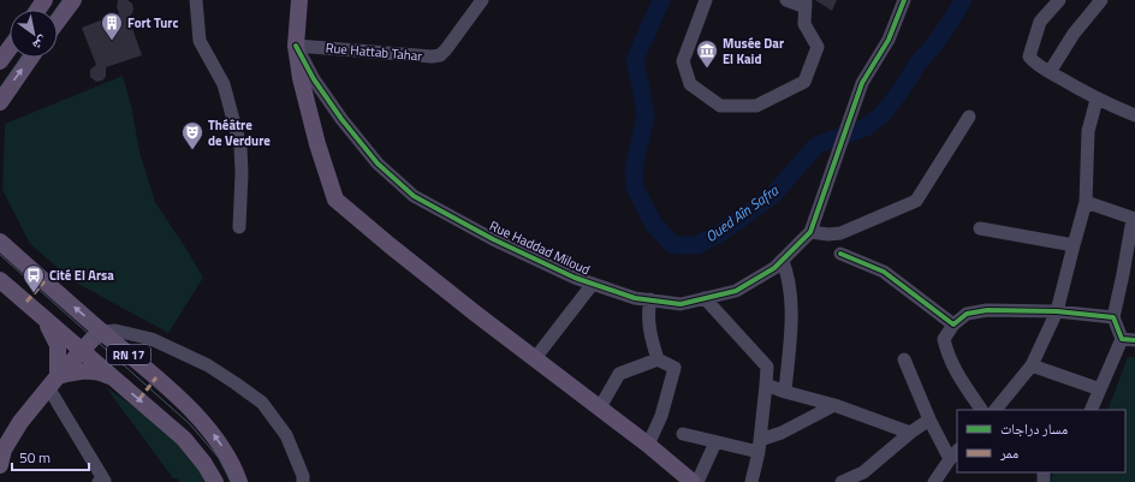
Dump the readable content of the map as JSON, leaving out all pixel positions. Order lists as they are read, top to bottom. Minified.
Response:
{"streets":{"main road":["RN 17"],"street":["Rue Hattab Tahar","Rue Haddad Miloud"]},"crossings":[["Rue Hattab Tahar","Rue Haddad Miloud"]],"water":["Oued Aîn Safra"],"places":{"building":["Fort Turc"],"museum":["Musée Dar El Kaid"],"theatre":["Théâtre de Verdure"],"bus stop":["Cité El Arsa"]},"legend":["مسار دراجات","ممر"],"scale_bar":"50 m","north":"bottom right"}
